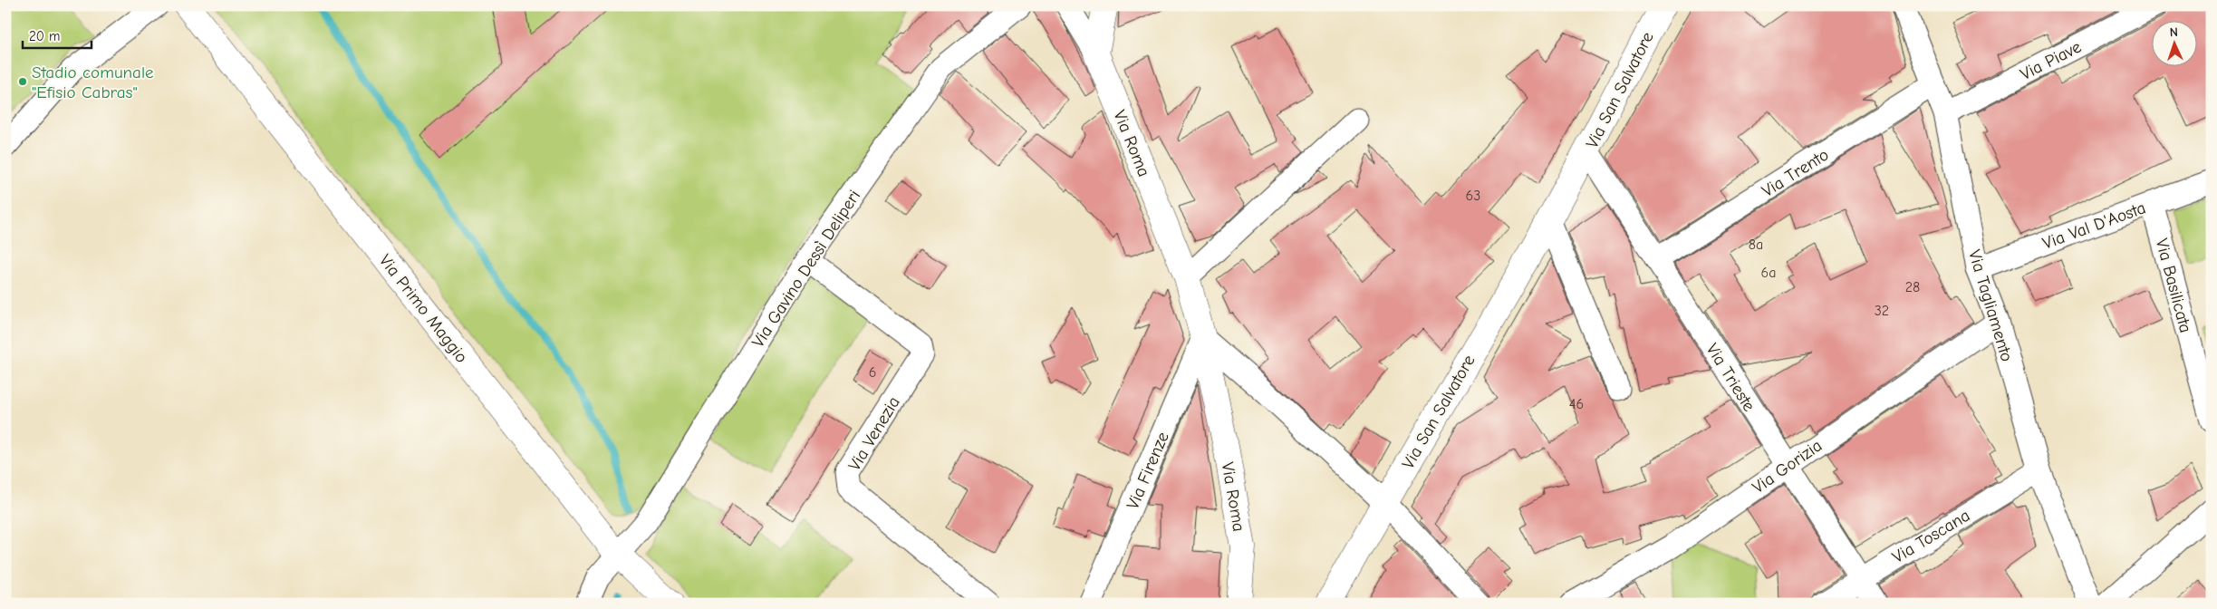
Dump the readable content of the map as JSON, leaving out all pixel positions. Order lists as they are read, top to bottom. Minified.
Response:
{"streets":{"street":["Via Piave","Via San Salvatore","Via Roma","Via Trento","Via Val D'Aosta","Via Gavino Dessì Deliperi","Via Basilicata","Via Tagliamento","Via Primo Maggio","Via Trieste","Via Venezia","Via Gorizia","Via Firenze","Via Toscana"]},"crossings":[["Via Piave","Via Tagliamento"],["Via San Salvatore","Via Trieste"],["Via Roma","Via Firenze"],["Via Trento","Via Tagliamento"],["Via Trento","Via Trieste"],["Via Val D'Aosta","Via Basilicata"],["Via Val D'Aosta","Via Tagliamento"],["Via Gavino Dessì Deliperi","Via Primo Maggio"],["Via Gavino Dessì Deliperi","Via Venezia"],["Via Tagliamento","Via Gorizia"],["Via Tagliamento","Via Toscana"],["Via Trieste","Via Gorizia"],["Via Trieste","Via Toscana"]],"places":["Stadio comunale \"Efisio Cabras\""],"house_numbers":["63","8a","6a","28","32","6","46"],"scale_bar":"20 m","north":"top"}
